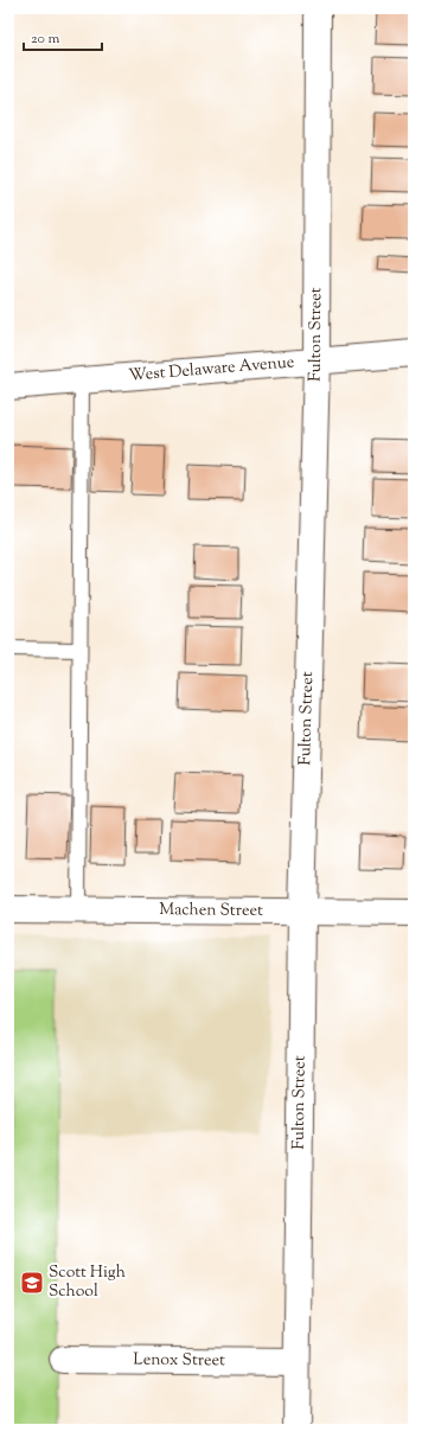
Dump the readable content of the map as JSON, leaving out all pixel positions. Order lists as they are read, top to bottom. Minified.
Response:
{"streets":{"street":["Fulton Street","West Delaware Avenue","Machen Street","Lenox Street"]},"crossings":[["Fulton Street","West Delaware Avenue"],["Fulton Street","Machen Street"],["Fulton Street","Lenox Street"]],"places":{"school or university":["Scott High School"]},"scale_bar":"20 m"}
